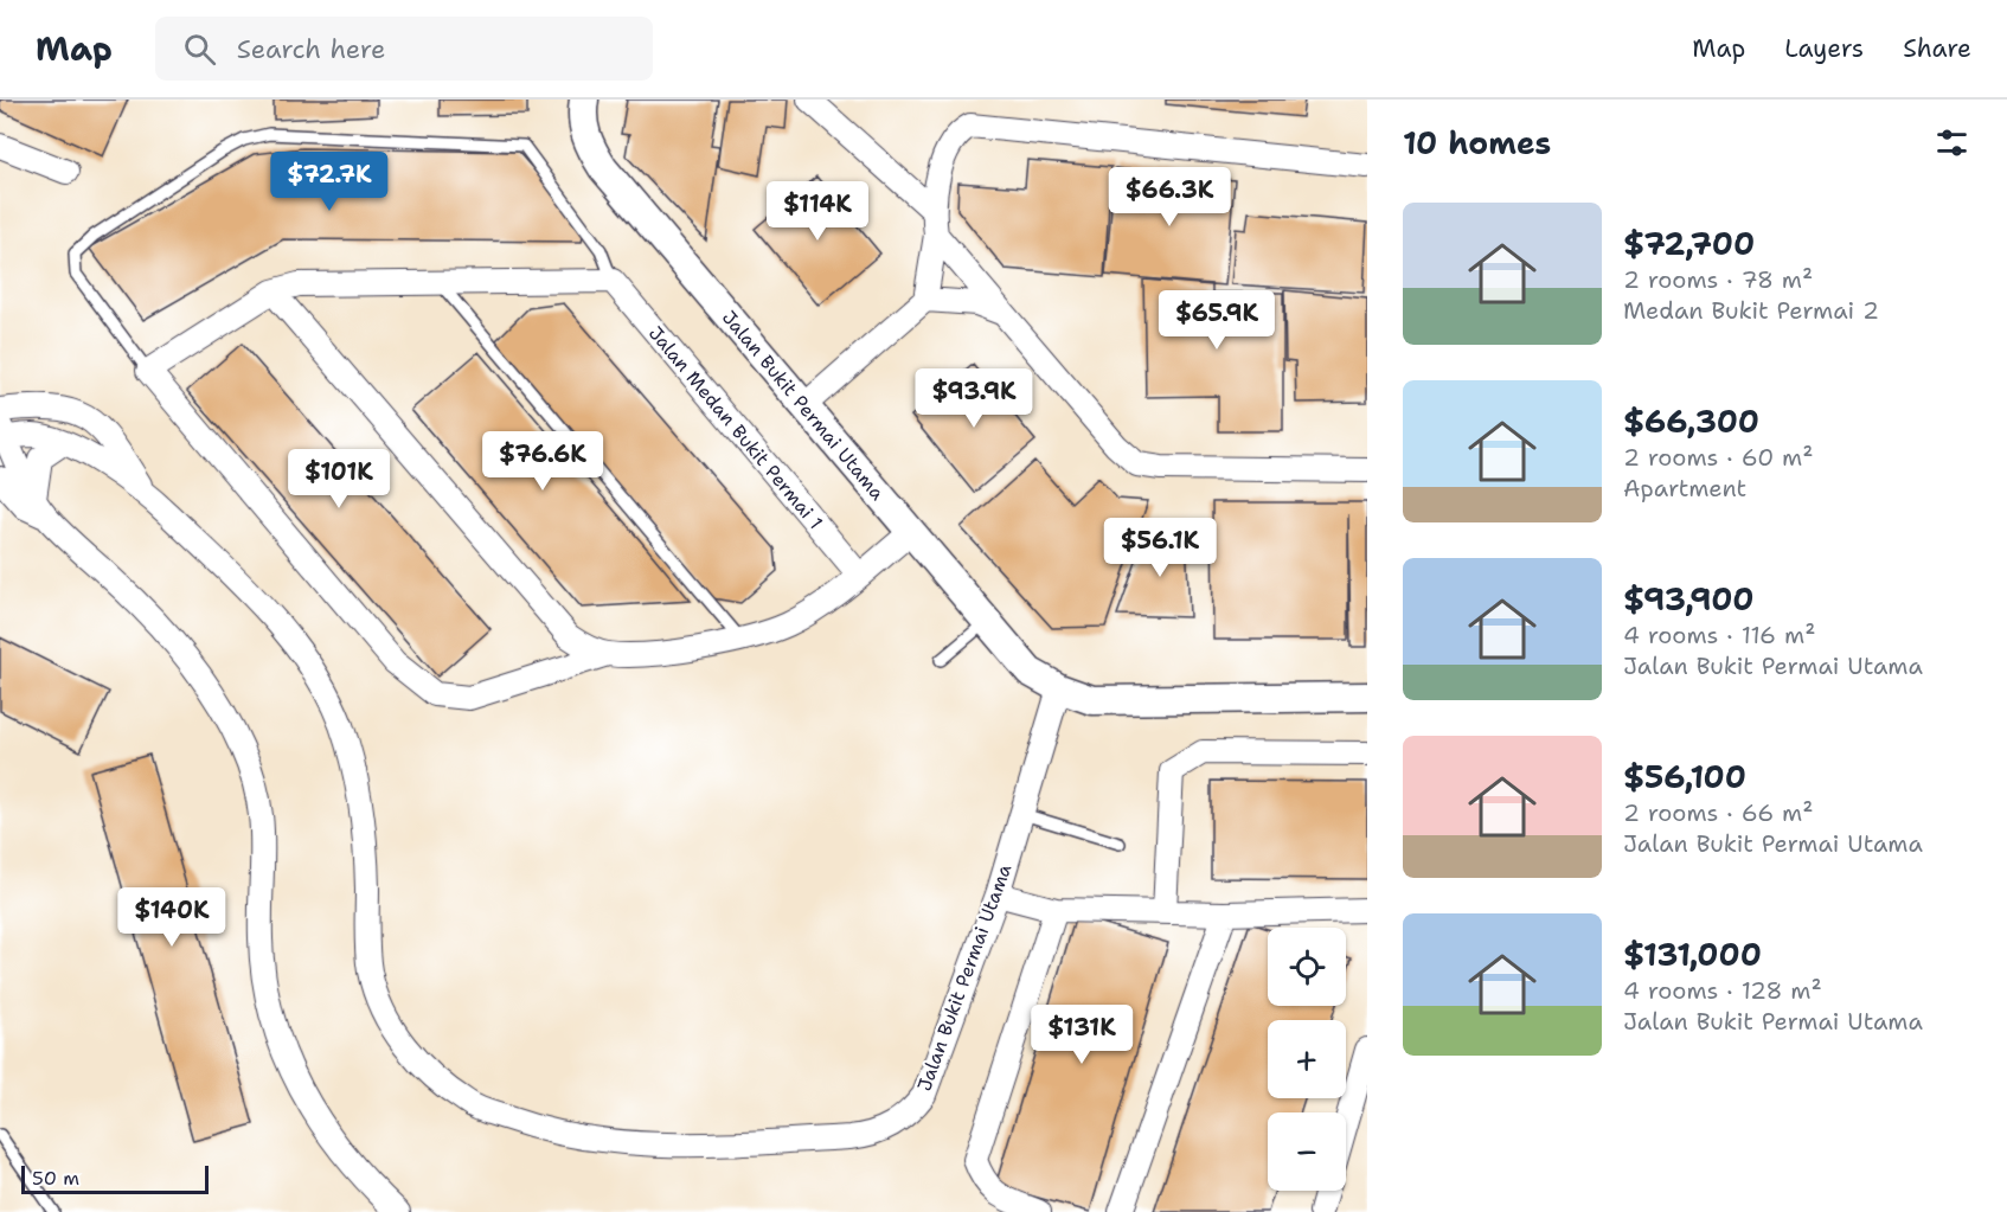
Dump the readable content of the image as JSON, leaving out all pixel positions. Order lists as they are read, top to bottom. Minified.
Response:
{"streets":{"street":["Jalan Bukit Permai Utama","Jalan Medan Bukit Permai 1"]},"scale_bar":"50 m","page":{"header":"Map","search":"Search here","nav":["Map","Layers","Share"],"heading":"10 homes","price":["$72.7K","$66.3K","$114K","$65.9K","$93.9K","$76.6K","$101K","$56.1K","$140K","$131K"],"list":[{"name":"$72,700","note":"2 rooms · 78 m² · Medan Bukit Permai 2"},{"name":"$66,300","note":"2 rooms · 60 m² · Apartment"},{"name":"$93,900","note":"4 rooms · 116 m² · Jalan Bukit Permai Utama"},{"name":"$56,100","note":"2 rooms · 66 m² · Jalan Bukit Permai Utama"},{"name":"$131,000","note":"4 rooms · 128 m² · Jalan Bukit Permai Utama"}],"map_buttons":["+","−"],"scale":"50 m"}}
